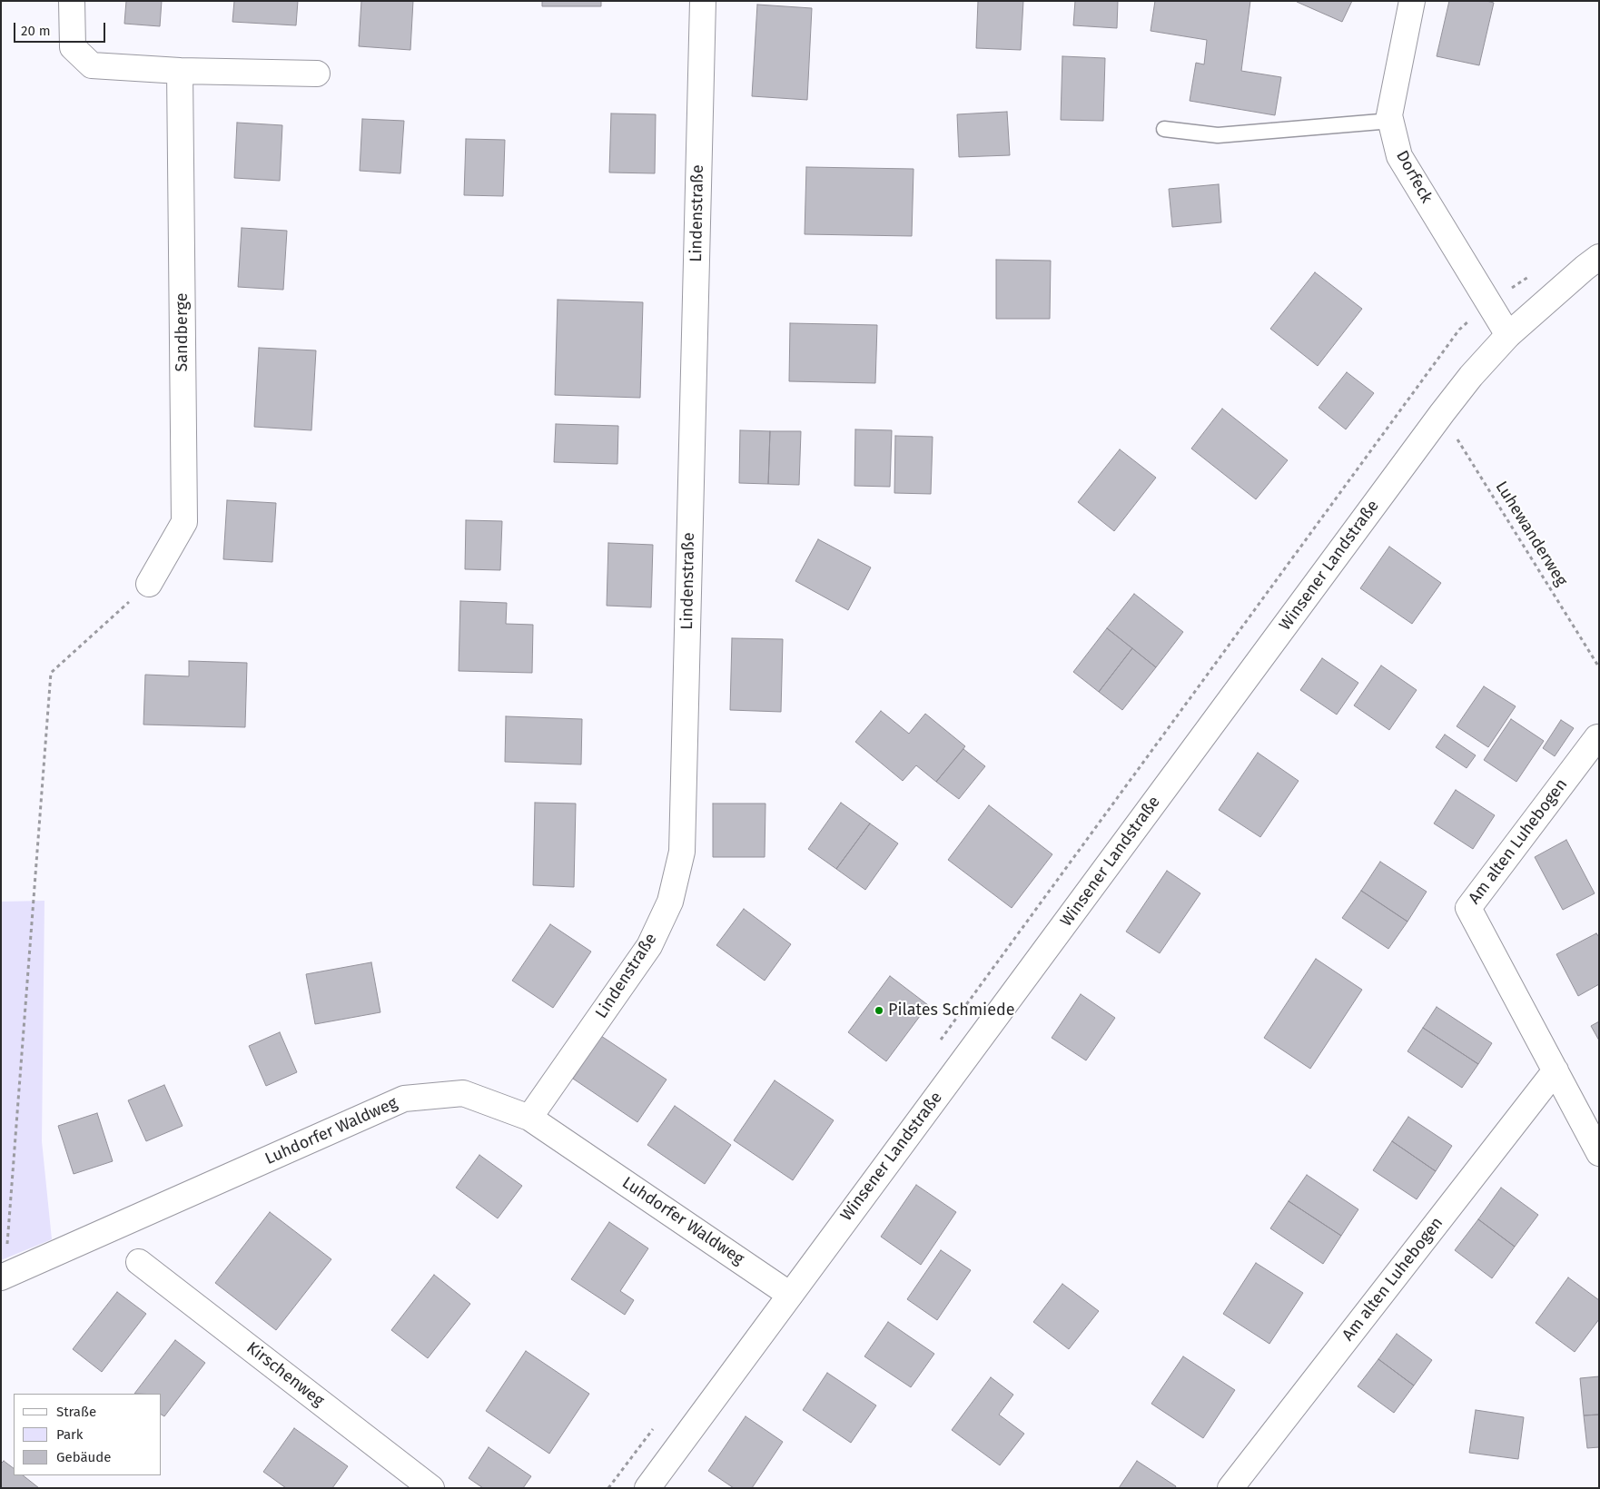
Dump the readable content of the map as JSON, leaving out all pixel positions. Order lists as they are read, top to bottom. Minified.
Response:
{"streets":{"street":["Dorfeck","Lindenstraße","Sandberge","Winsener Landstraße","Am alten Luhebogen","Luhdorfer Waldweg","Kirschenweg"],"path":["Luhewanderweg"]},"crossings":[["Dorfeck","Winsener Landstraße"],["Lindenstraße","Luhdorfer Waldweg"],["Luhewanderweg","Winsener Landstraße"],["Winsener Landstraße","Luhdorfer Waldweg"]],"places":["Pilates Schmiede"],"legend":["Straße","Park","Gebäude"],"scale_bar":"20 m"}
